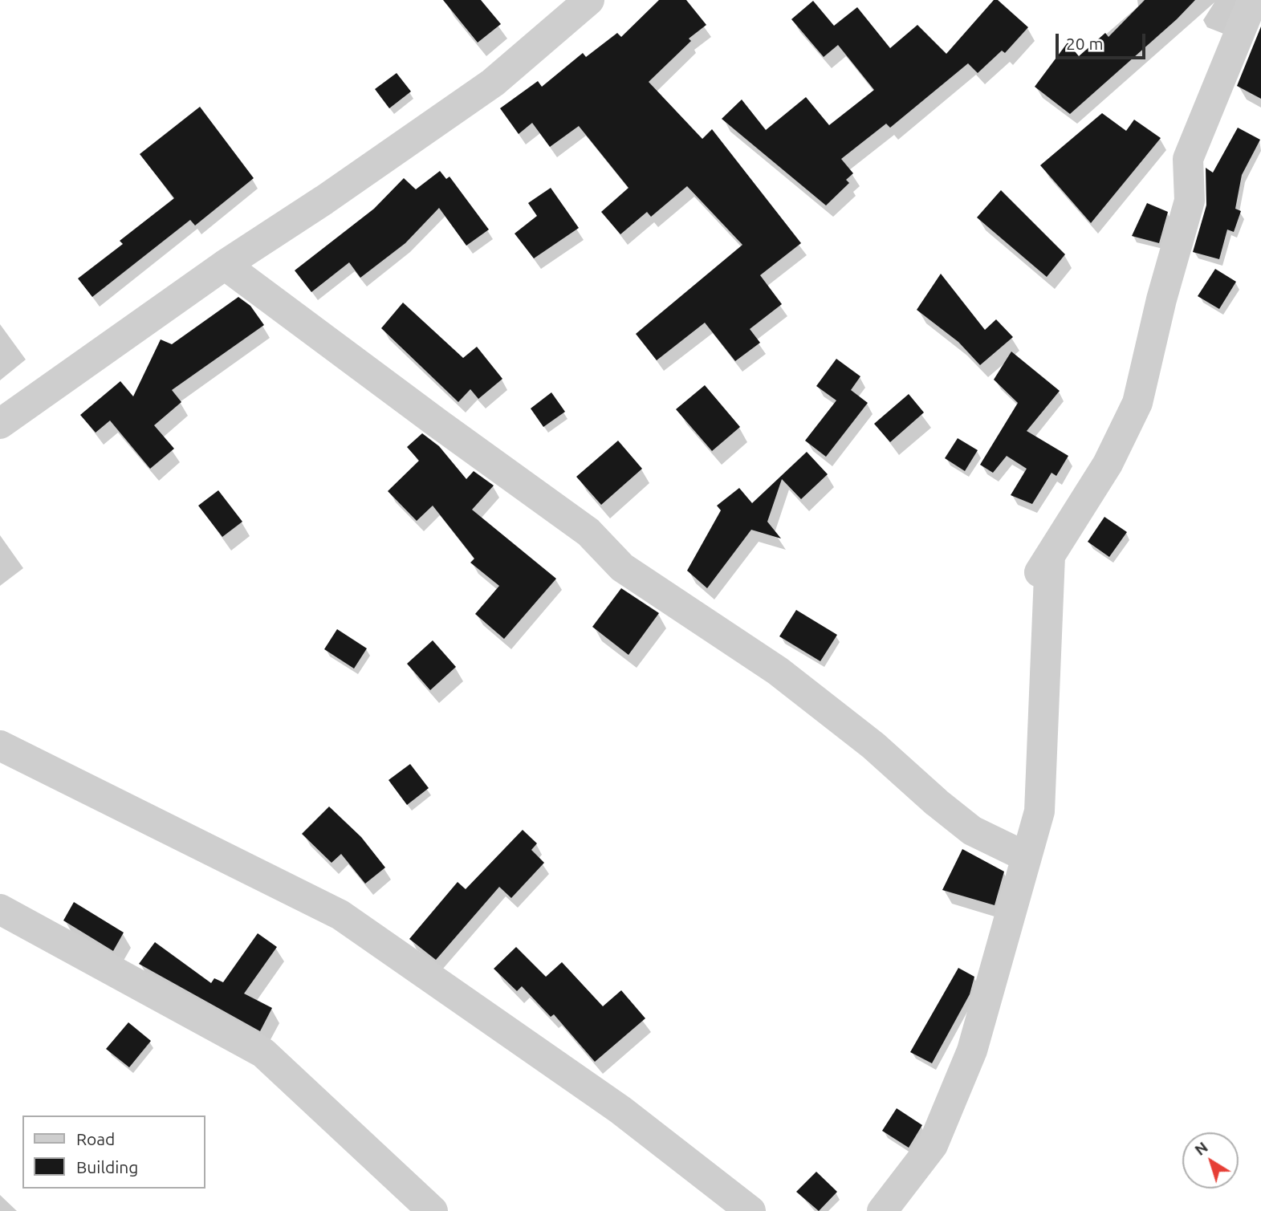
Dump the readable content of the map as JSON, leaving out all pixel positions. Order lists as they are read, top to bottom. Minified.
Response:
{"legend":["Road","Building"],"scale_bar":"20 m","north":"top left"}
